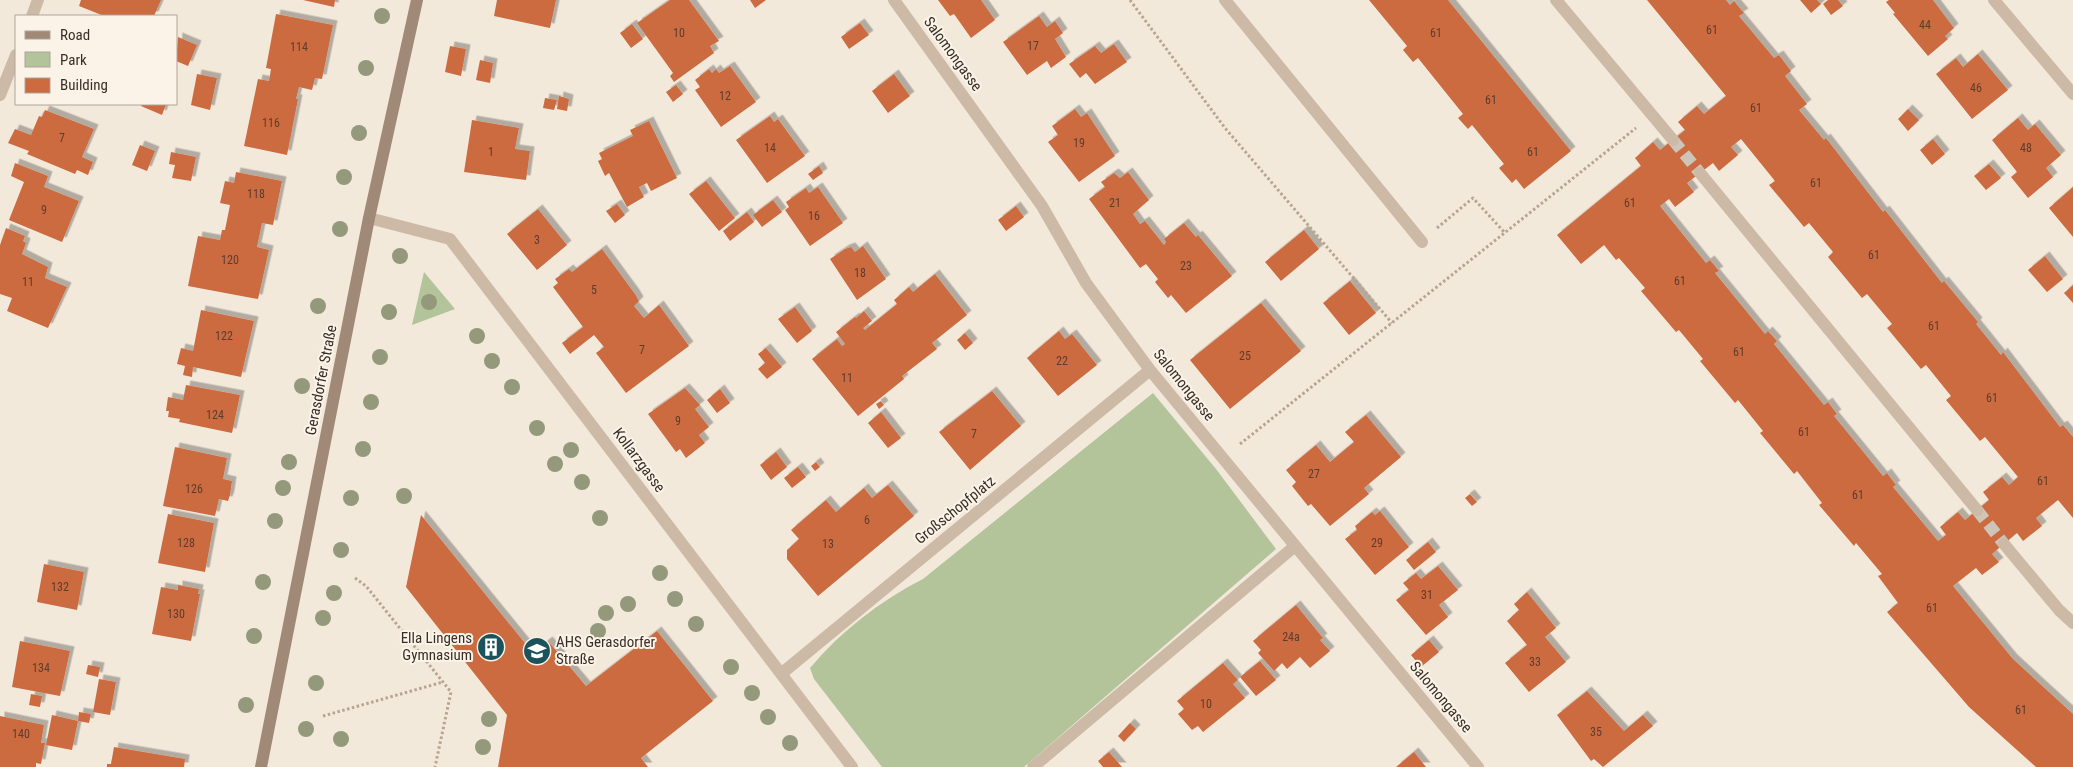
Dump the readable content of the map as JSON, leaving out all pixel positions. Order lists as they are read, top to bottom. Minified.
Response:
{"streets":{"main road":["Gerasdorfer Straße"],"street":["Salomongasse","Kollarzgasse","Großschopfplatz"]},"crossings":[["Salomongasse","Großschopfplatz"],["Gerasdorfer Straße","Kollarzgasse"],["Kollarzgasse","Großschopfplatz"]],"places":{"building":["Ella Lingens Gymnasium"],"school or university":["AHS Gerasdorfer Straße"]},"house_numbers":["44","61","10","61","17","114","46","12","61","61","116","7","19","14","48","1","61","61","118","21","61","9","16","3","61","120","23","18","61","11","5","61","122","7","61","25","22","11","61","124","9","61","7","27","61","126","61","6","128","29","13","132","31","61","130","24a","33","134","10","61","35","140"],"legend":["Road","Park","Building"]}
